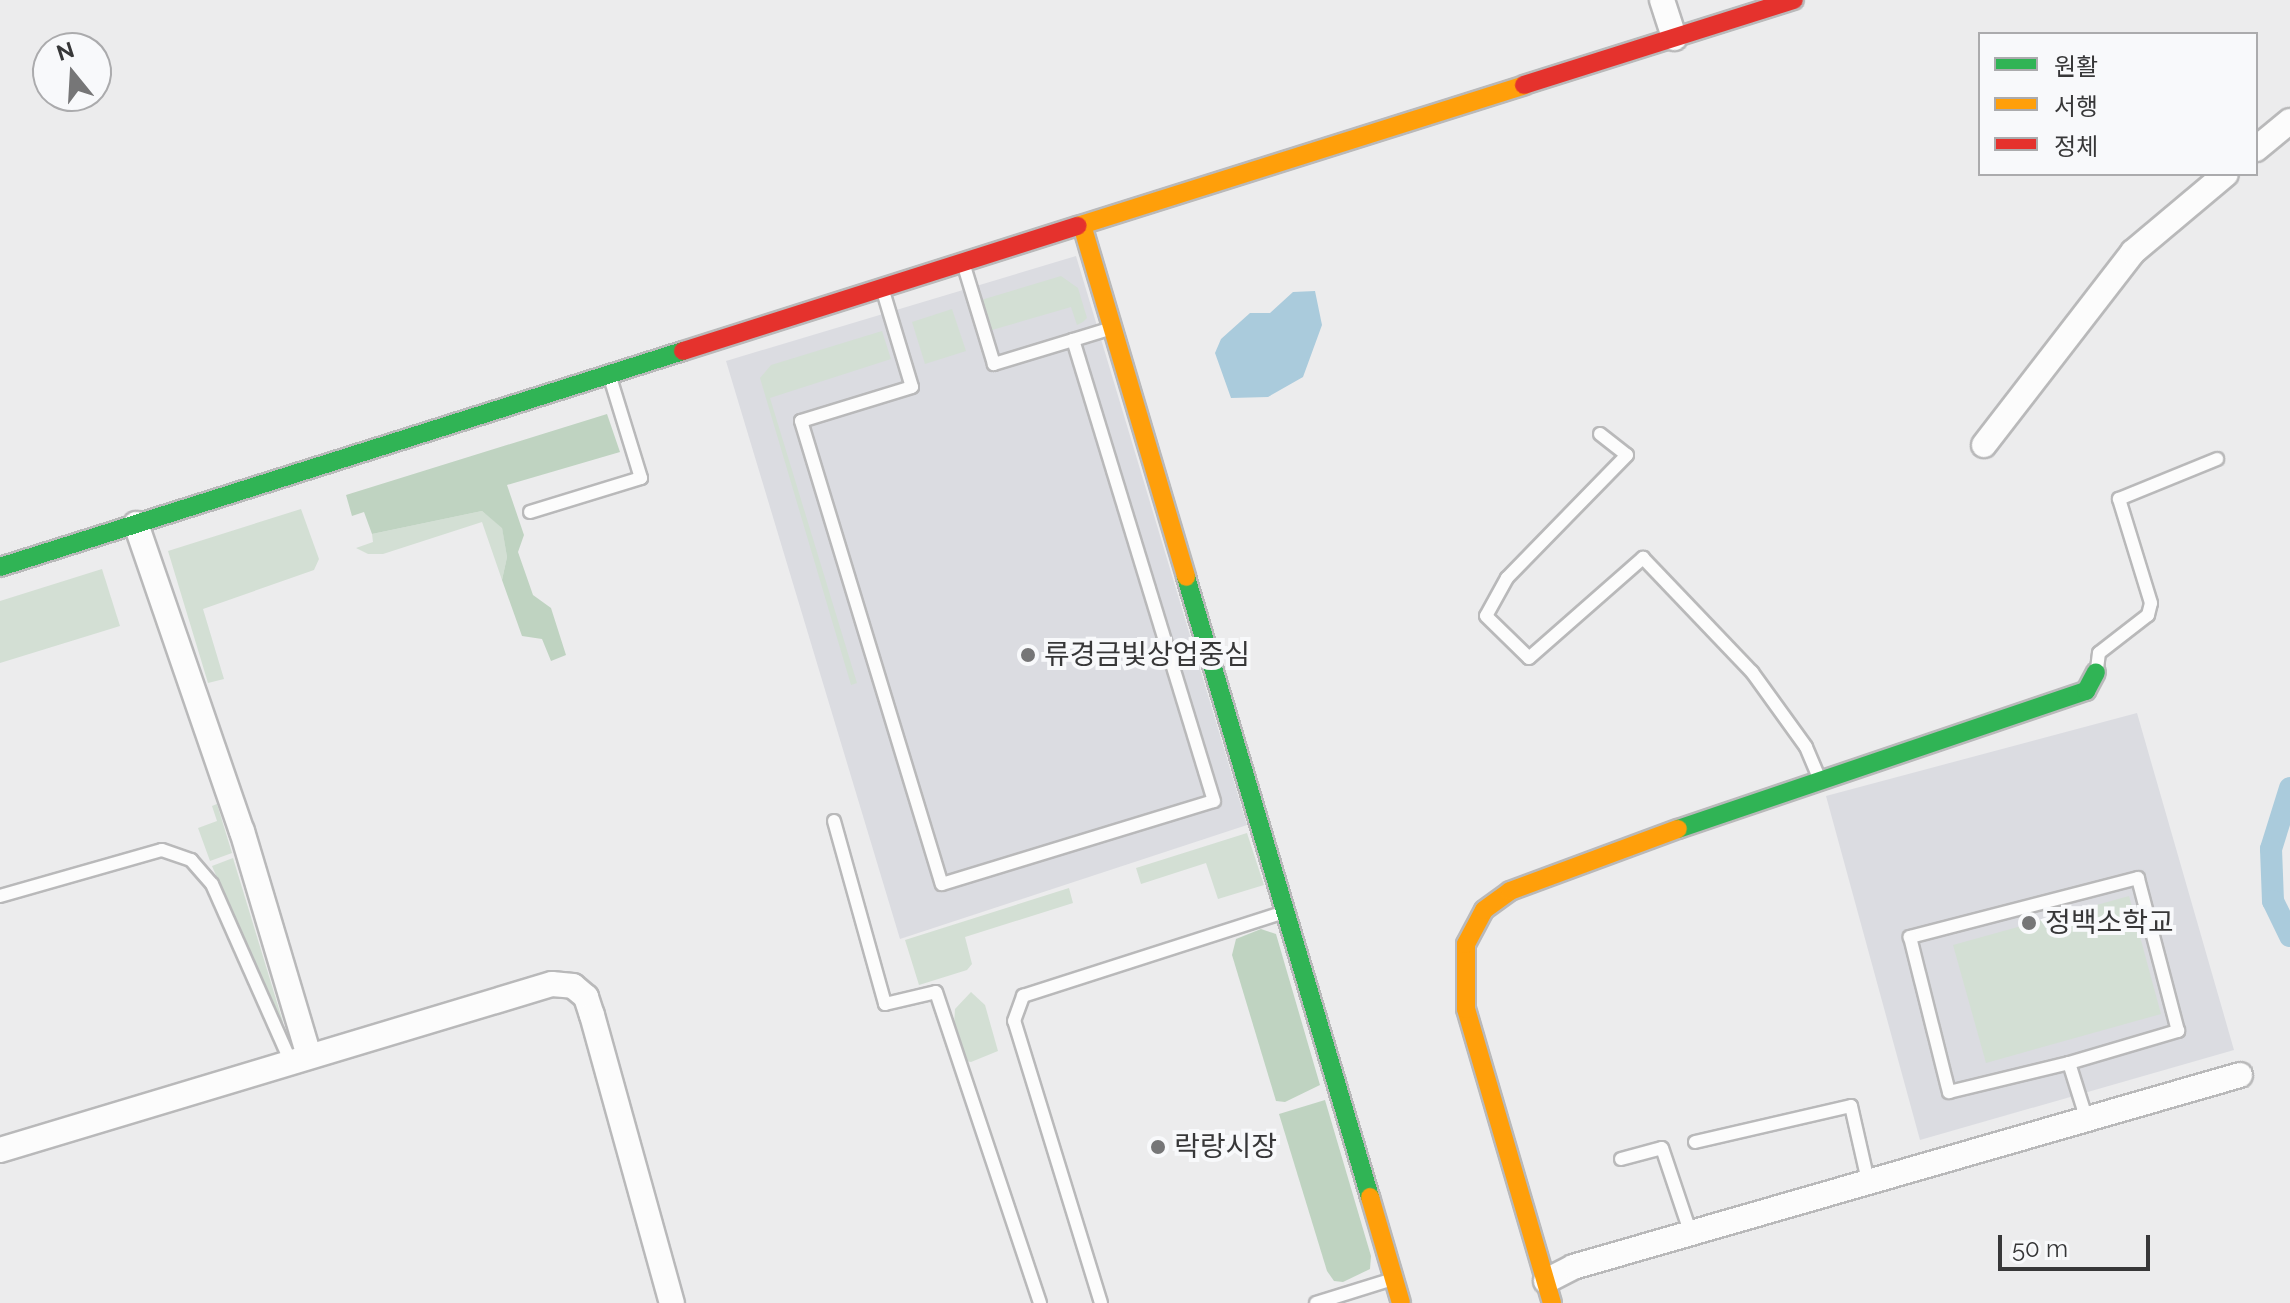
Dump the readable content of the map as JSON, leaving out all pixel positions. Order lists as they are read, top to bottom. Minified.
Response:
{"places":["류경금빛상업중심","정백소학교","락랑시장"],"legend":["원활","서행","정체"],"scale_bar":"50 m","north":"top"}
